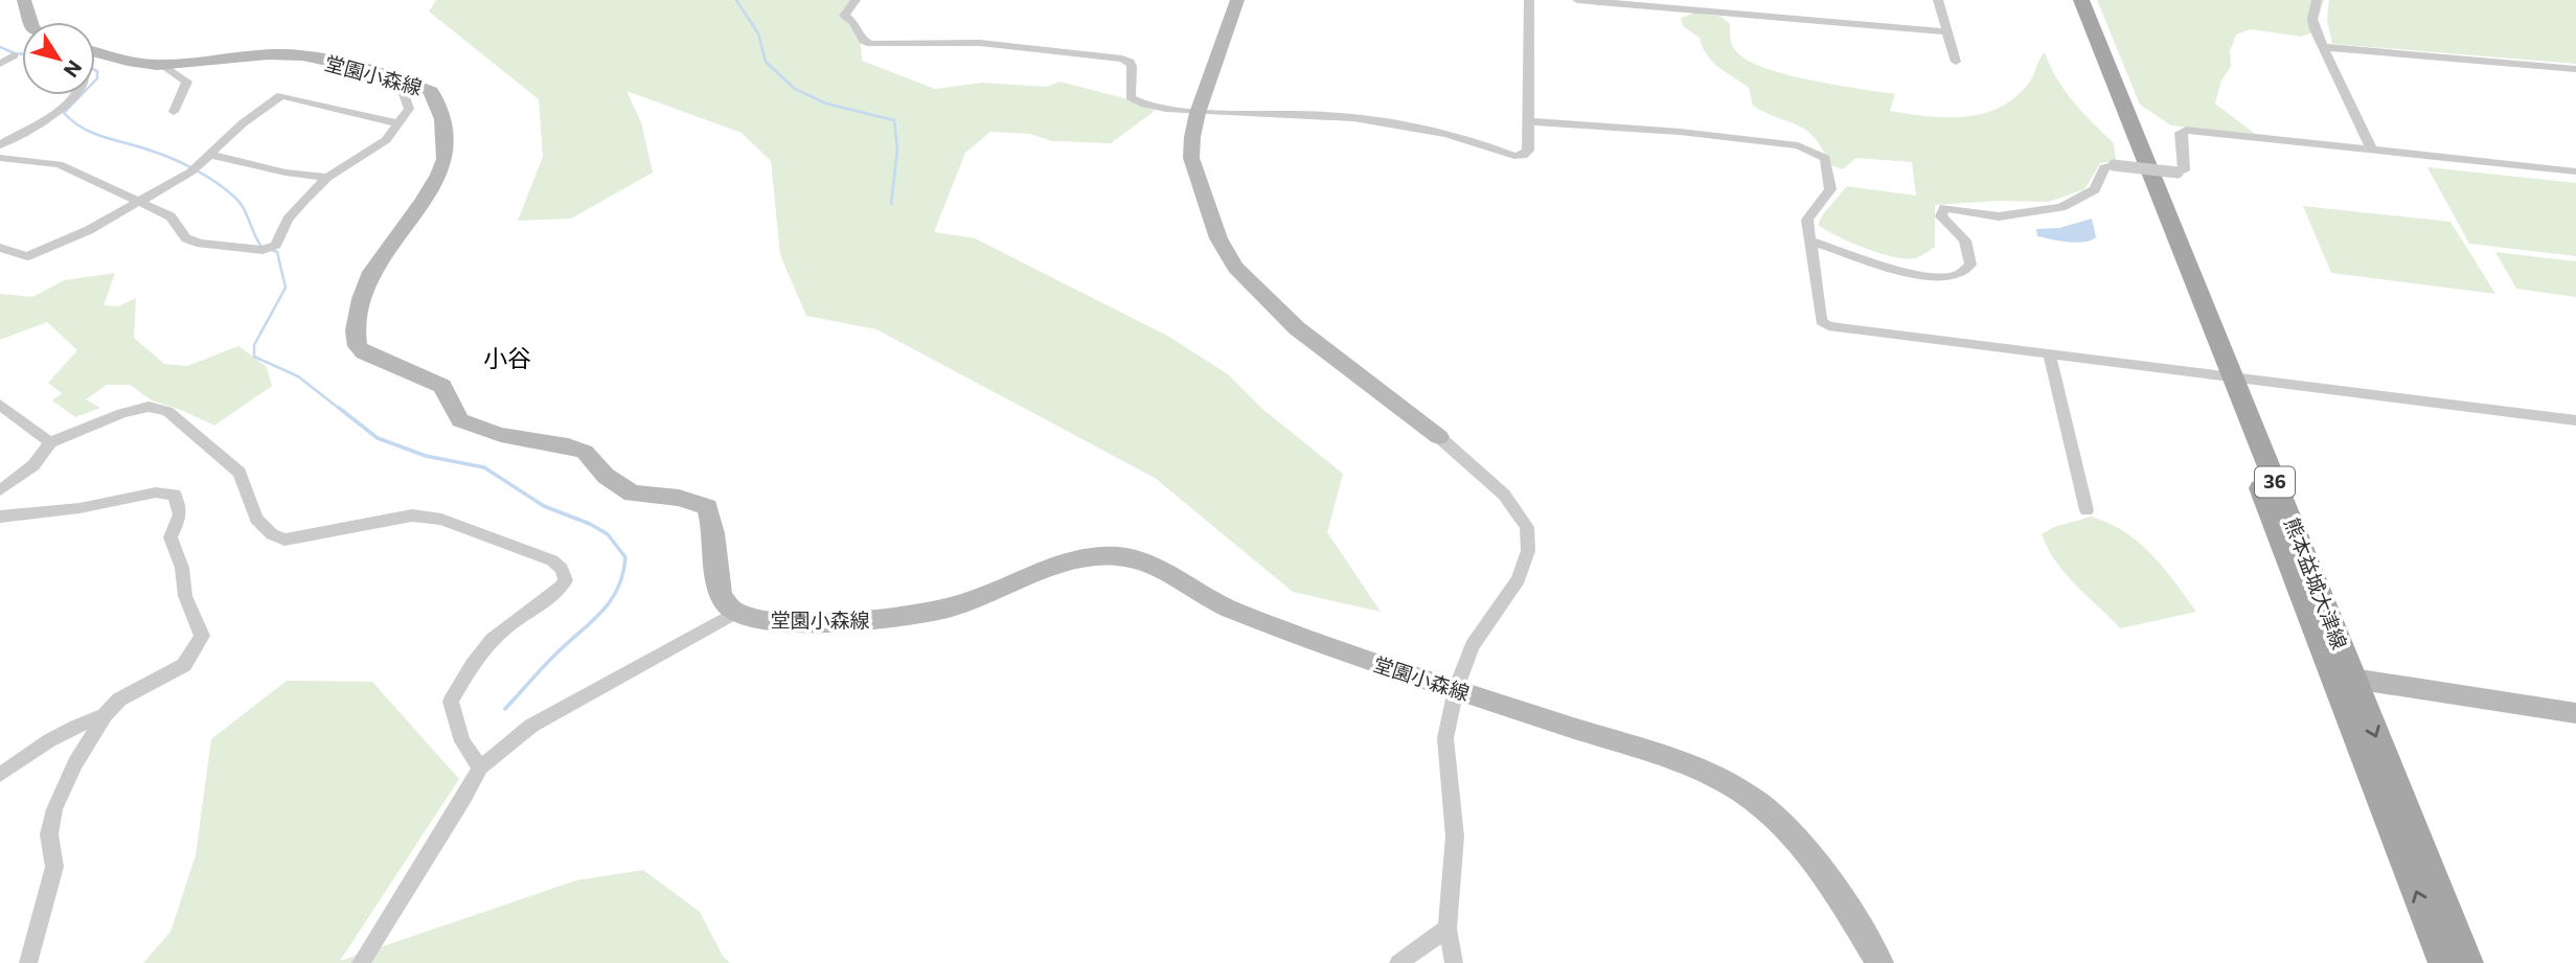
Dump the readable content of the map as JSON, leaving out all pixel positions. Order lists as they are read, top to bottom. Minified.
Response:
{"streets":{"main road":["堂園小森線","36","熊本益城大津線"]},"districts":["小谷"],"north":"bottom right"}
